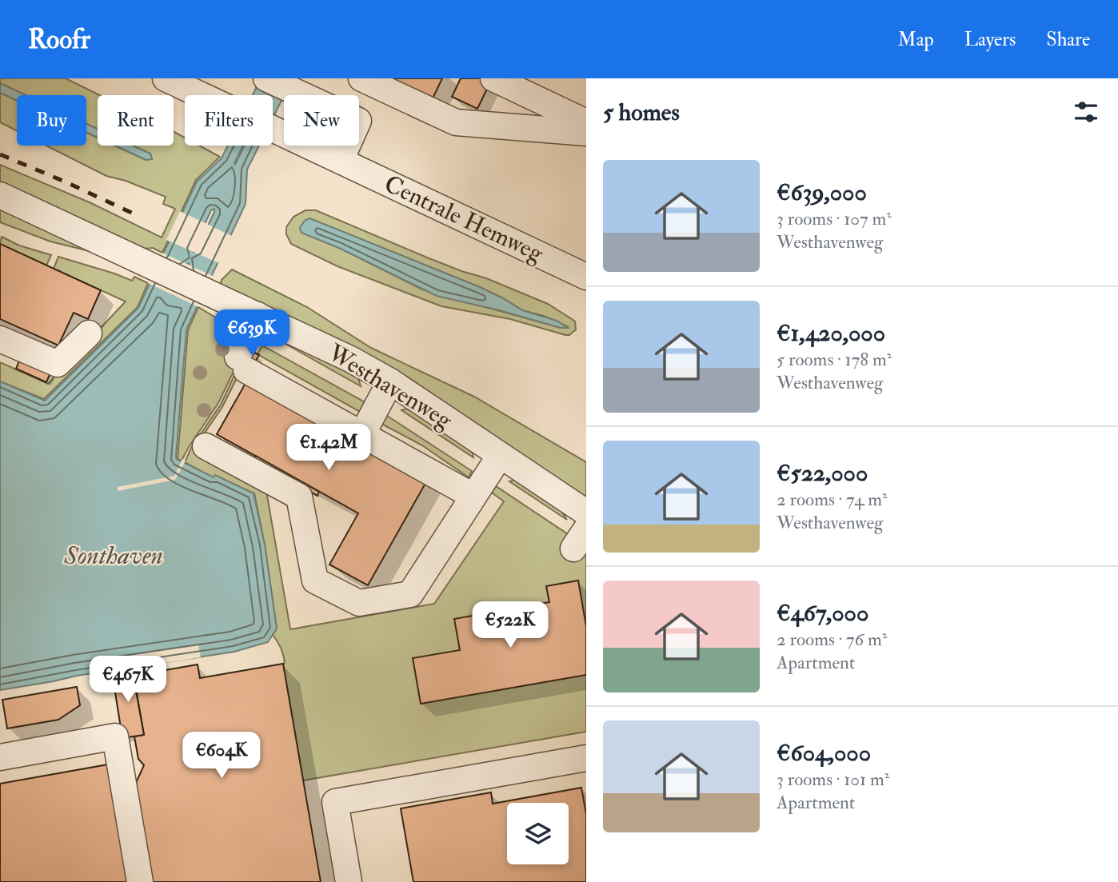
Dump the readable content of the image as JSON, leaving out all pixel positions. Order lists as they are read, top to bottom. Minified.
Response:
{"streets":{"street":["Centrale Hemweg","Westhavenweg"]},"water":["Sonthaven"],"page":{"header":"Roofr","nav":["Map","Layers","Share"],"heading":"5 homes","chip":["Buy","Rent","Filters","New"],"list":[{"name":"€639,000","note":"3 rooms · 107 m² · Westhavenweg"},{"name":"€1,420,000","note":"5 rooms · 178 m² · Westhavenweg"},{"name":"€522,000","note":"2 rooms · 74 m² · Westhavenweg"},{"name":"€467,000","note":"2 rooms · 76 m² · Apartment"},{"name":"€604,000","note":"3 rooms · 101 m² · Apartment"}],"price":["€639K","€1.42M","€522K","€467K","€604K"]}}
